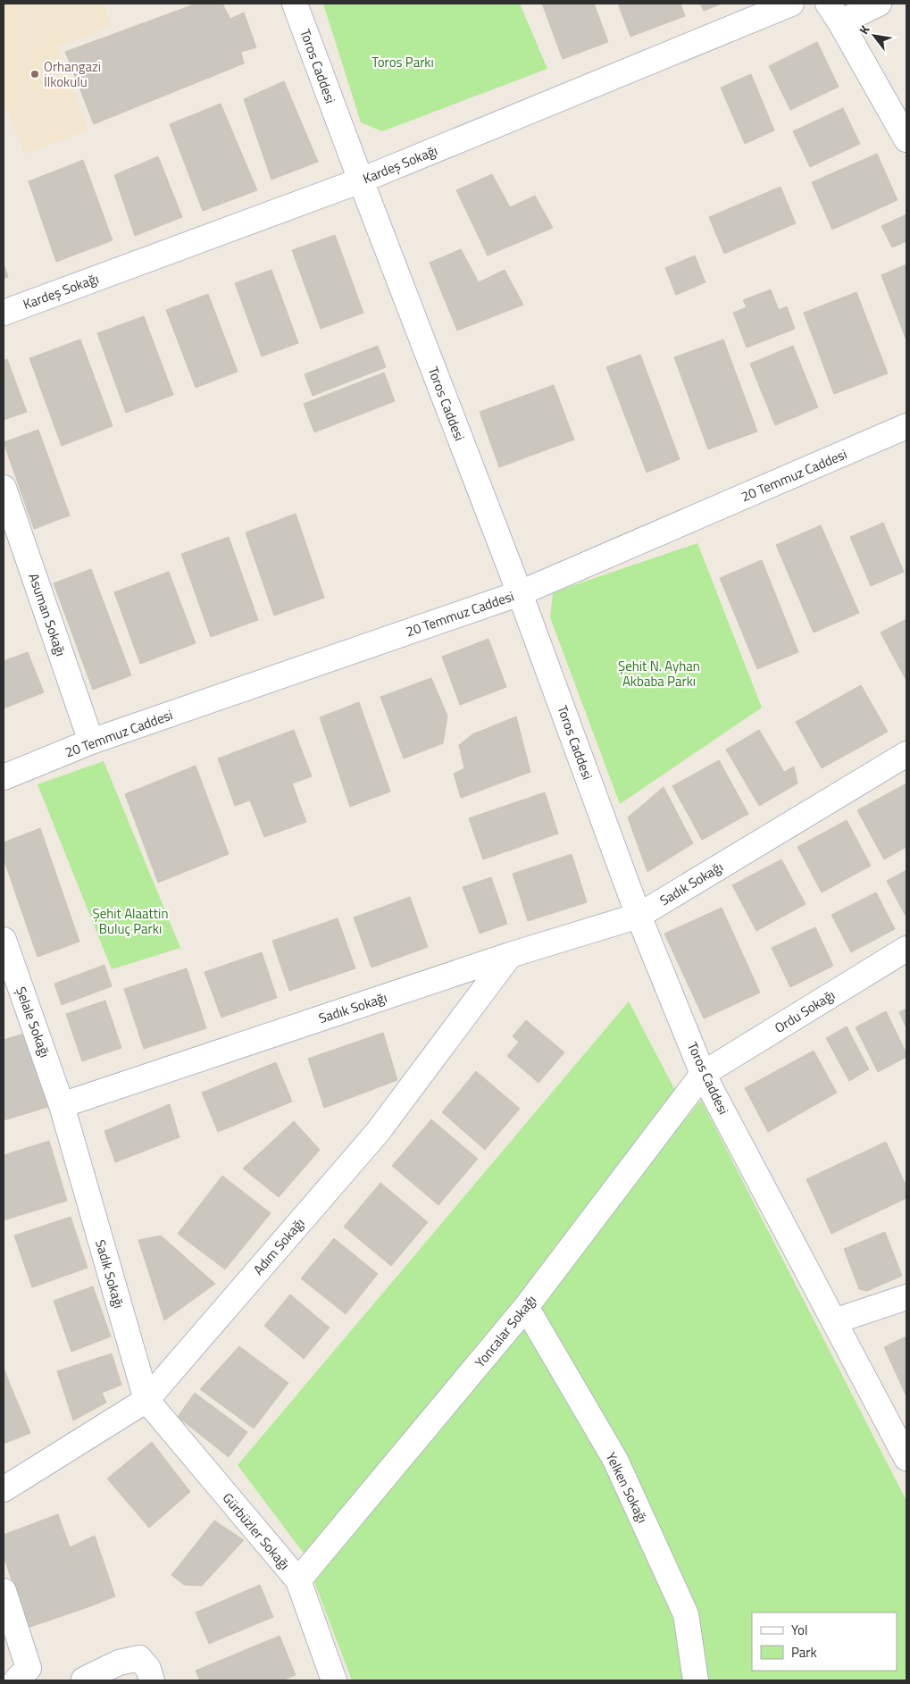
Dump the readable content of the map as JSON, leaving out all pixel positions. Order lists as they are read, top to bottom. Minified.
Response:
{"streets":{"street":["Toros Caddesi","Kardeş Sokağı","20 Temmuz Caddesi","Asuman Sokağı","Sadık Sokağı","Ordu Sokağı","Şelale Sokağı","Adım Sokağı","Yoncalar Sokağı","Yelken Sokağı","Gürbüzler Sokağı"]},"crossings":[["Toros Caddesi","Kardeş Sokağı"],["Toros Caddesi","20 Temmuz Caddesi"],["Toros Caddesi","Sadık Sokağı"],["Toros Caddesi","Ordu Sokağı"],["Toros Caddesi","Yoncalar Sokağı"],["20 Temmuz Caddesi","Asuman Sokağı"],["Sadık Sokağı","Şelale Sokağı"],["Sadık Sokağı","Adım Sokağı"],["Sadık Sokağı","Gürbüzler Sokağı"],["Ordu Sokağı","Yoncalar Sokağı"],["Adım Sokağı","Gürbüzler Sokağı"],["Yoncalar Sokağı","Yelken Sokağı"],["Yoncalar Sokağı","Gürbüzler Sokağı"]],"parks":["Toros Parkı","Şehit N. Ayhan Akbaba Parkı","Şehit Alaattin Buluç Parkı"],"places":["Orhangazi İlkokulu"],"legend":["Yol","Park"],"north":"top left"}
